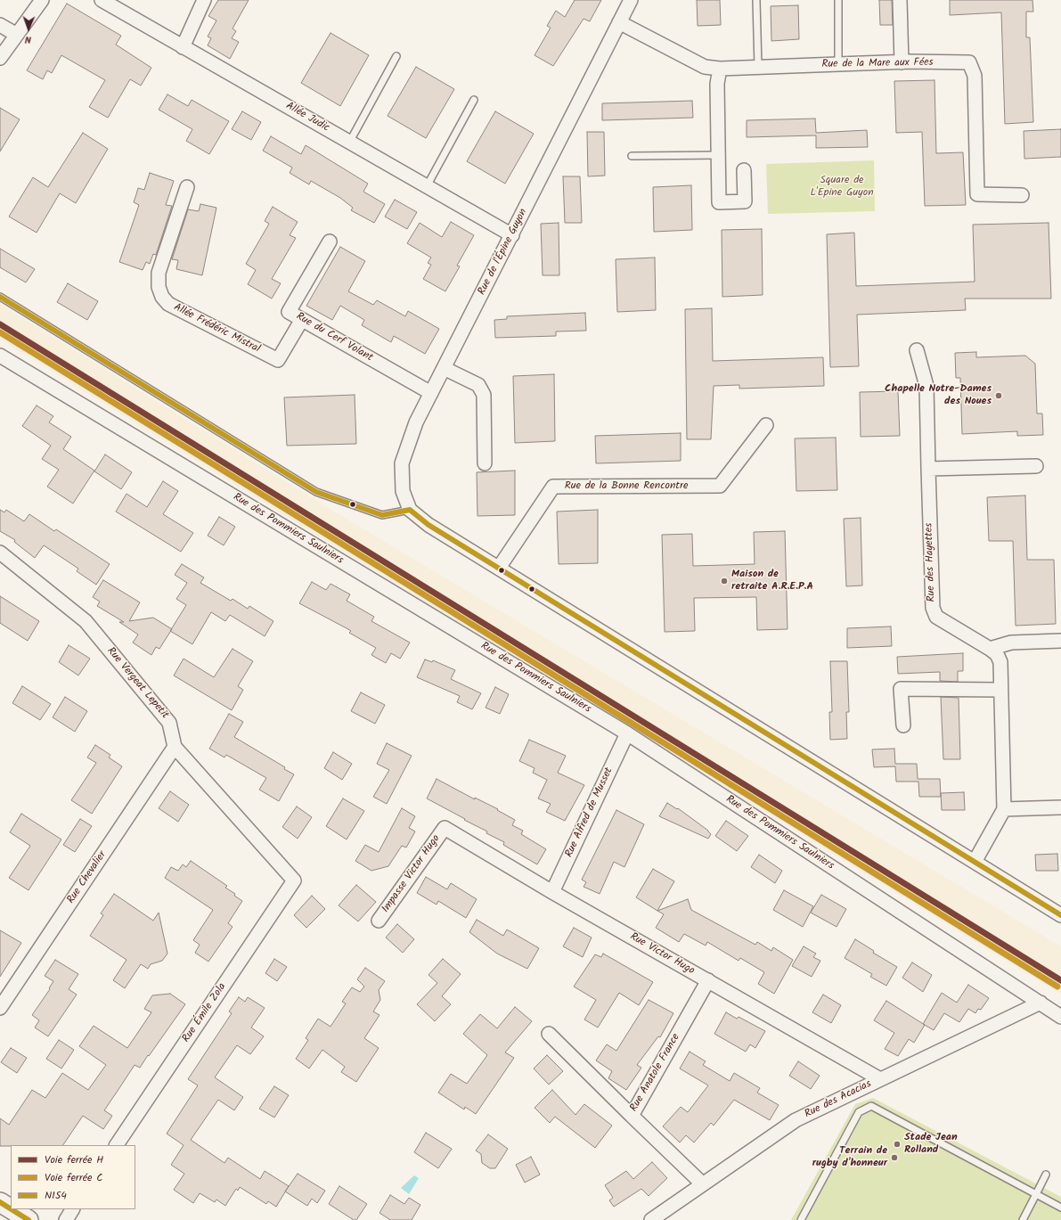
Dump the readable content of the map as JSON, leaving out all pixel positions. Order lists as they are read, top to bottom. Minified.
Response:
{"streets":{"street":["Rue de la Mare aux Fées","Allée Judic","Rue de l'Épine Guyon","Allée Frédéric Mistral","Rue du Cerf Volant","Rue de la Bonne Rencontre","Rue des Pommiers Saulniers","Rue des Hayettes","Rue Vergeat Lepetit","Rue Alfred de Musset","Impasse Victor Hugo","Rue Chevalier","Rue Victor Hugo","Rue Émile Zola","Rue Anatole France","Rue des Acacias"]},"crossings":[["Rue de la Mare aux Fées","Rue de l'Épine Guyon"],["Allée Judic","Rue de l'Épine Guyon"],["Rue de l'Épine Guyon","Rue du Cerf Volant"],["Allée Frédéric Mistral","Rue du Cerf Volant"],["Rue des Pommiers Saulniers","Rue Alfred de Musset"],["Rue des Pommiers Saulniers","Rue des Acacias"],["Rue Vergeat Lepetit","Rue Chevalier"],["Rue Vergeat Lepetit","Rue Émile Zola"],["Rue Alfred de Musset","Rue Victor Hugo"],["Impasse Victor Hugo","Rue Victor Hugo"],["Rue Victor Hugo","Rue Anatole France"],["Rue Victor Hugo","Rue des Acacias"],["Rue Anatole France","Rue des Acacias"]],"parks":["Square de L'Epine Guyon"],"places":["Chapelle Notre-Dames des Noues","Maison de retraite A.R.E.P.A","Stade Jean Rolland","Terrain de rugby d'honneur"],"lines":["transit line N154","rail line H","rail line C"],"legend":["Voie ferrée H","Voie ferrée C","N154"],"north":"bottom"}
